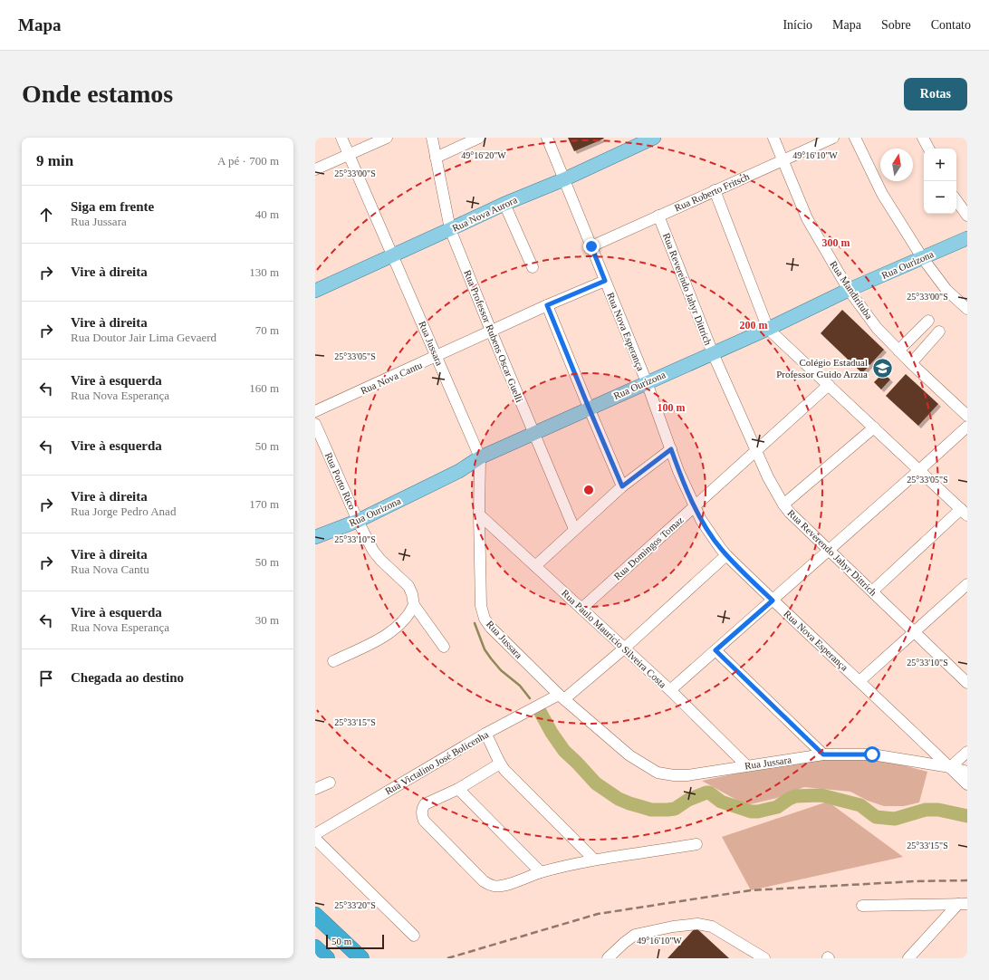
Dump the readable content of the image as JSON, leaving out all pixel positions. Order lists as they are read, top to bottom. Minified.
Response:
{"streets":{"main road":["Rua Nova Aurora","Rua Ourizona"],"street":["Rua Roberto Fritsch","Rua Reverendo Jahyr Dittrich","Rua Mandirituba","Rua Nova Esperança","Rua Professor Rubens Oscar Guelli","Rua Jussara","Rua Nova Cantu","Rua Porto Rico","Rua Domingos Tomaz","Rua Paulo Maurício Silveira Costa","Rua Victalino José Bolicenha"]},"crossings":[["Rua Roberto Fritsch","Rua Reverendo Jahyr Dittrich"],["Rua Roberto Fritsch","Rua Mandirituba"],["Rua Roberto Fritsch","Rua Nova Esperança"],["Rua Nova Aurora","Rua Nova Esperança"],["Rua Nova Aurora","Rua Professor Rubens Oscar Guelli"],["Rua Nova Aurora","Rua Jussara"],["Rua Ourizona","Rua Reverendo Jahyr Dittrich"],["Rua Ourizona","Rua Mandirituba"],["Rua Ourizona","Rua Nova Esperança"],["Rua Ourizona","Rua Professor Rubens Oscar Guelli"],["Rua Ourizona","Rua Jussara"],["Rua Ourizona","Rua Porto Rico"],["Rua Reverendo Jahyr Dittrich","Rua Domingos Tomaz"],["Rua Nova Esperança","Rua Jussara"],["Rua Nova Esperança","Rua Nova Cantu"],["Rua Nova Esperança","Rua Domingos Tomaz"],["Rua Nova Esperança","Rua Victalino José Bolicenha"],["Rua Professor Rubens Oscar Guelli","Rua Nova Cantu"],["Rua Jussara","Rua Nova Cantu"],["Rua Jussara","Rua Paulo Maurício Silveira Costa"],["Rua Jussara","Rua Victalino José Bolicenha"],["Rua Domingos Tomaz","Rua Paulo Maurício Silveira Costa"],["Rua Paulo Maurício Silveira Costa","Rua Victalino José Bolicenha"]],"places":{"school or university":["Colégio Estadual Professor Guido Arzua"]},"scale_bar":"50 m","north":"top","page":{"header":"Mapa","nav":["Início","Mapa","Sobre","Contato"],"buttons":"Rotas","title":"Onde estamos","heading":["9 min","A pé · 700 m"],"map_buttons":["+","−"],"list":[["Siga em frente","Rua Jussara","40 m"],["Vire à direita","130 m"],["Vire à direita","Rua Doutor Jair Lima Gevaerd","70 m"],["Vire à esquerda","Rua Nova Esperança","160 m"],["Vire à esquerda","50 m"],["Vire à direita","Rua Jorge Pedro Anad","170 m"],["Vire à direita","Rua Nova Cantu","50 m"],["Vire à esquerda","Rua Nova Esperança","30 m"],"Chegada ao destino"],"scale":"50 m"},"coordinates":["49°16'20\"W","49°16'10\"W","25°33'00\"S","25°33'05\"S","25°33'10\"S","25°33'15\"S","25°33'20\"S"],"rings":["300 m","200 m","100 m"]}
